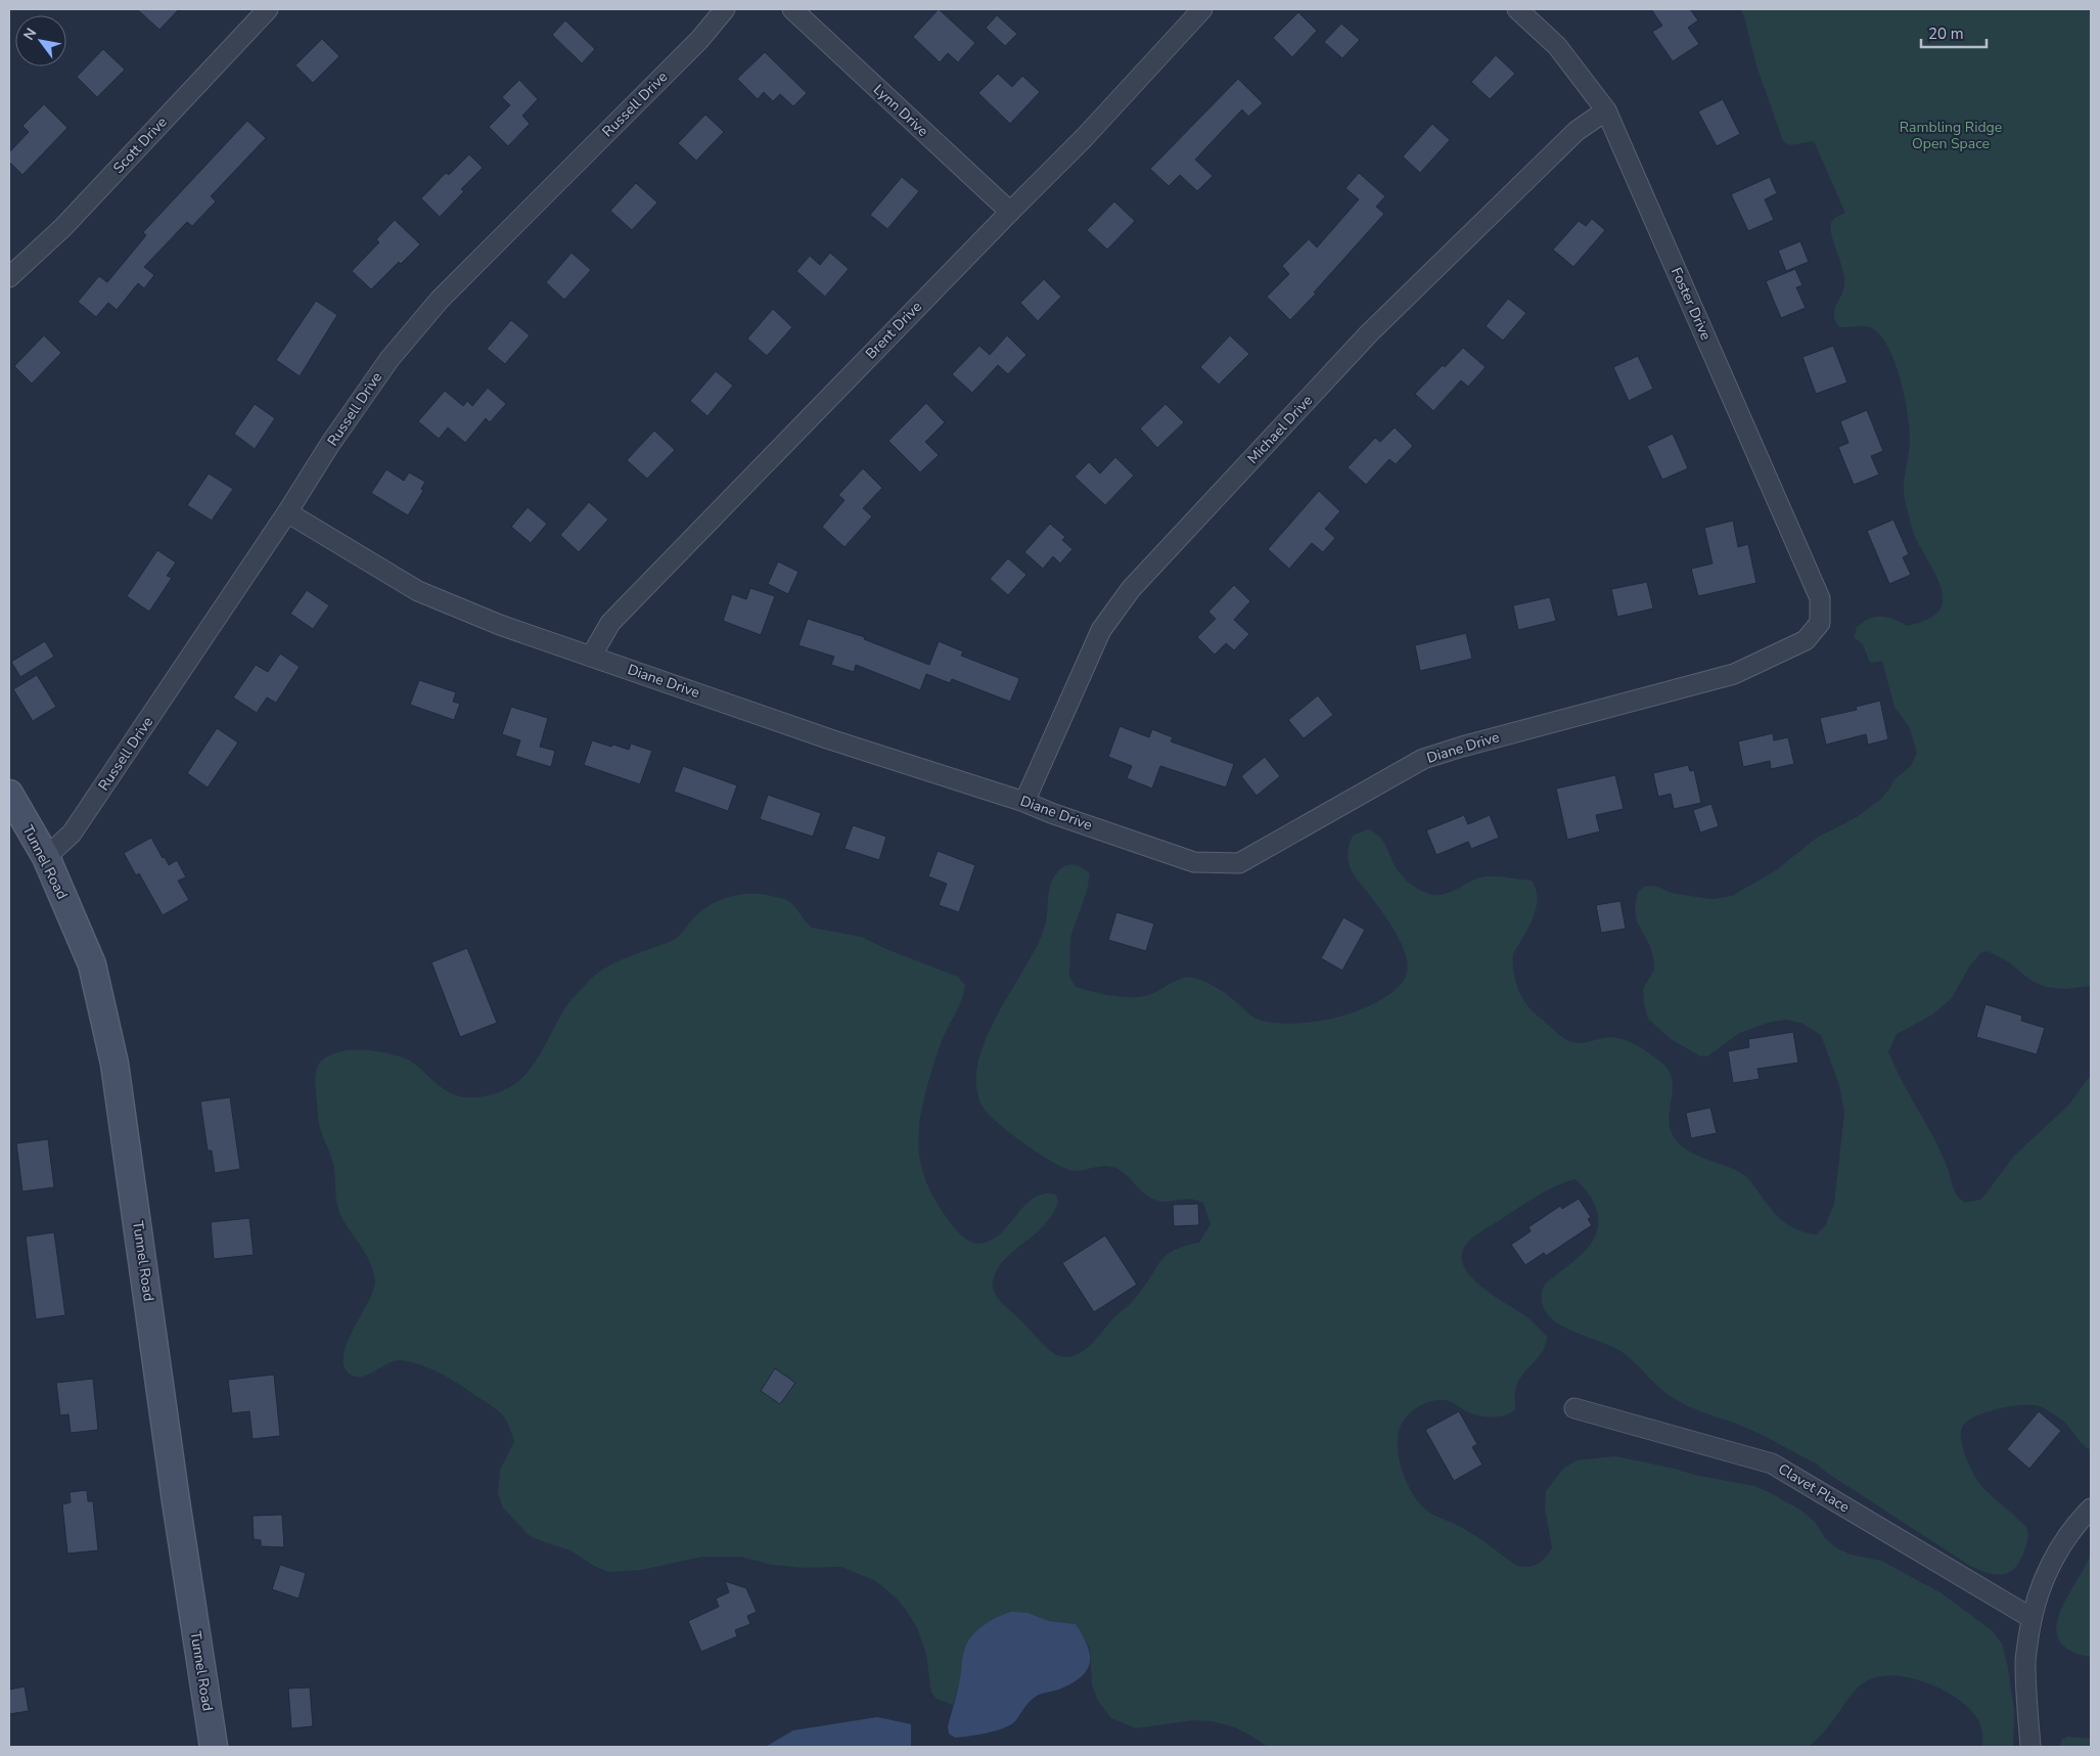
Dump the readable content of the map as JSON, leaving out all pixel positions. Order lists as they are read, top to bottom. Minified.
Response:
{"streets":{"main road":["Tunnel Road"],"street":["Russell Drive","Lynn Drive","Scott Drive","Foster Drive","Brent Drive","Michael Drive","Diane Drive","Clavet Place"]},"crossings":[["Russell Drive","Diane Drive"],["Russell Drive","Tunnel Road"],["Lynn Drive","Brent Drive"],["Foster Drive","Michael Drive"],["Foster Drive","Diane Drive"],["Brent Drive","Diane Drive"],["Michael Drive","Diane Drive"]],"parks":["Rambling Ridge Open Space"],"scale_bar":"20 m","north":"top left"}
